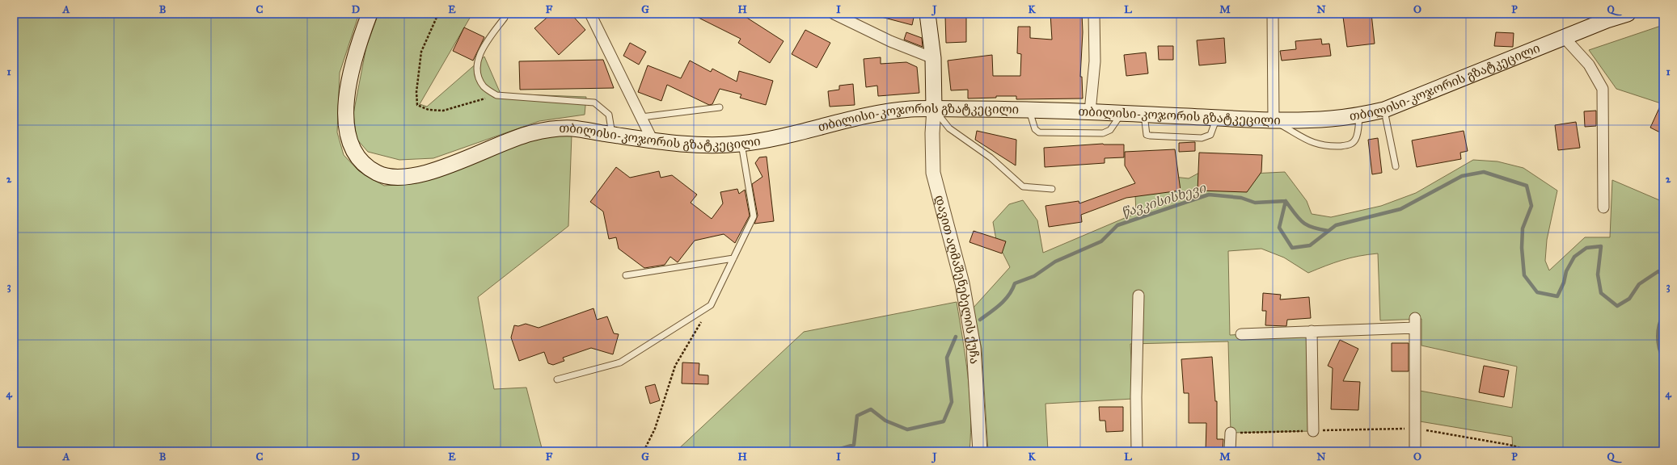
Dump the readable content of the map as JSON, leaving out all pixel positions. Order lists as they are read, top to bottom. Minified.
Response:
{"streets":{"main road":["თბილისი-კოჯორის გზატკეცილი"],"street":["დავით აღმაშენებელის ქუჩა"]},"crossings":[["თბილისი-კოჯორის გზატკეცილი","დავით აღმაშენებელის ქუჩა"]],"water":["წავკისისხევი"],"grid":{"columns":["A","B","C","D","E","F","G","H","I","J","K","L","M","N","O","P","Q"],"rows":["1","2","3","4"]}}
